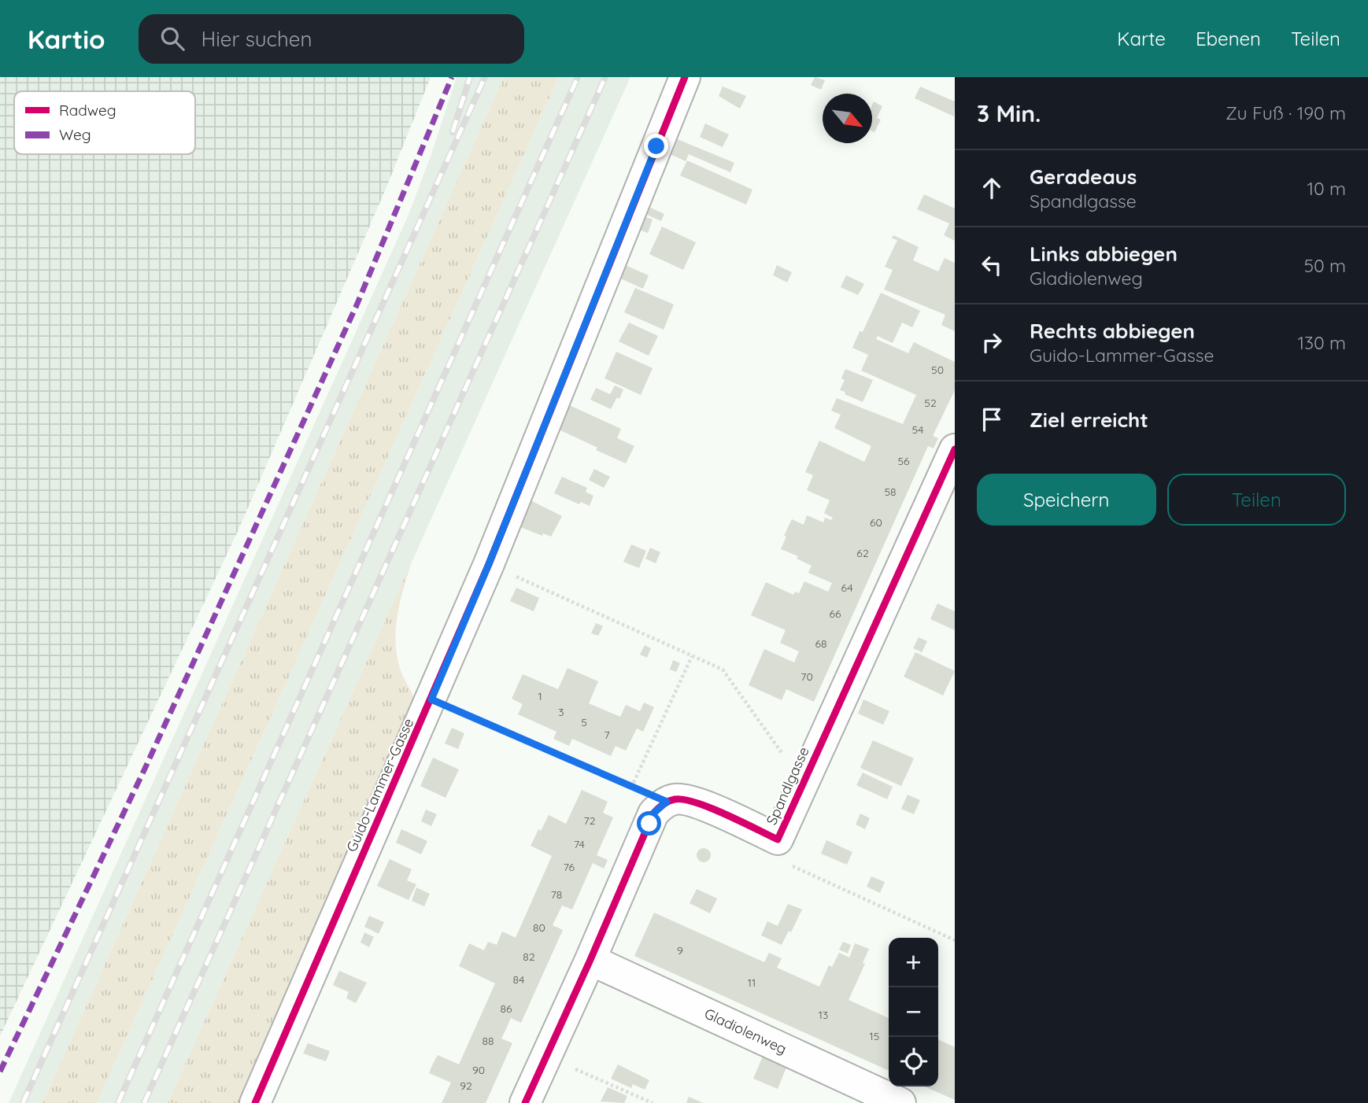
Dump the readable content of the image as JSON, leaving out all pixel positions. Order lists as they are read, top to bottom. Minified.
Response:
{"streets":{"street":["Guido-Lammer-Gasse","Spandlgasse","Gladiolenweg"]},"house_numbers":["50","52","54","56","58","60","62","64","66","68","70","1","3","5","7","72","74","76","78","80","9","82","84","11","86","13","15","88","90","92"],"legend":["Radweg","Weg"],"north":"bottom right","page":{"header":"Kartio","search":"Hier suchen","nav":["Karte","Ebenen","Teilen"],"heading":["3 Min.","Zu Fuß · 190 m"],"list":[["Geradeaus","Spandlgasse","10 m"],["Links abbiegen","Gladiolenweg","50 m"],["Rechts abbiegen","Guido-Lammer-Gasse","130 m"],"Ziel erreicht"],"buttons":["Speichern","Teilen"],"map_buttons":["+","−"]}}
